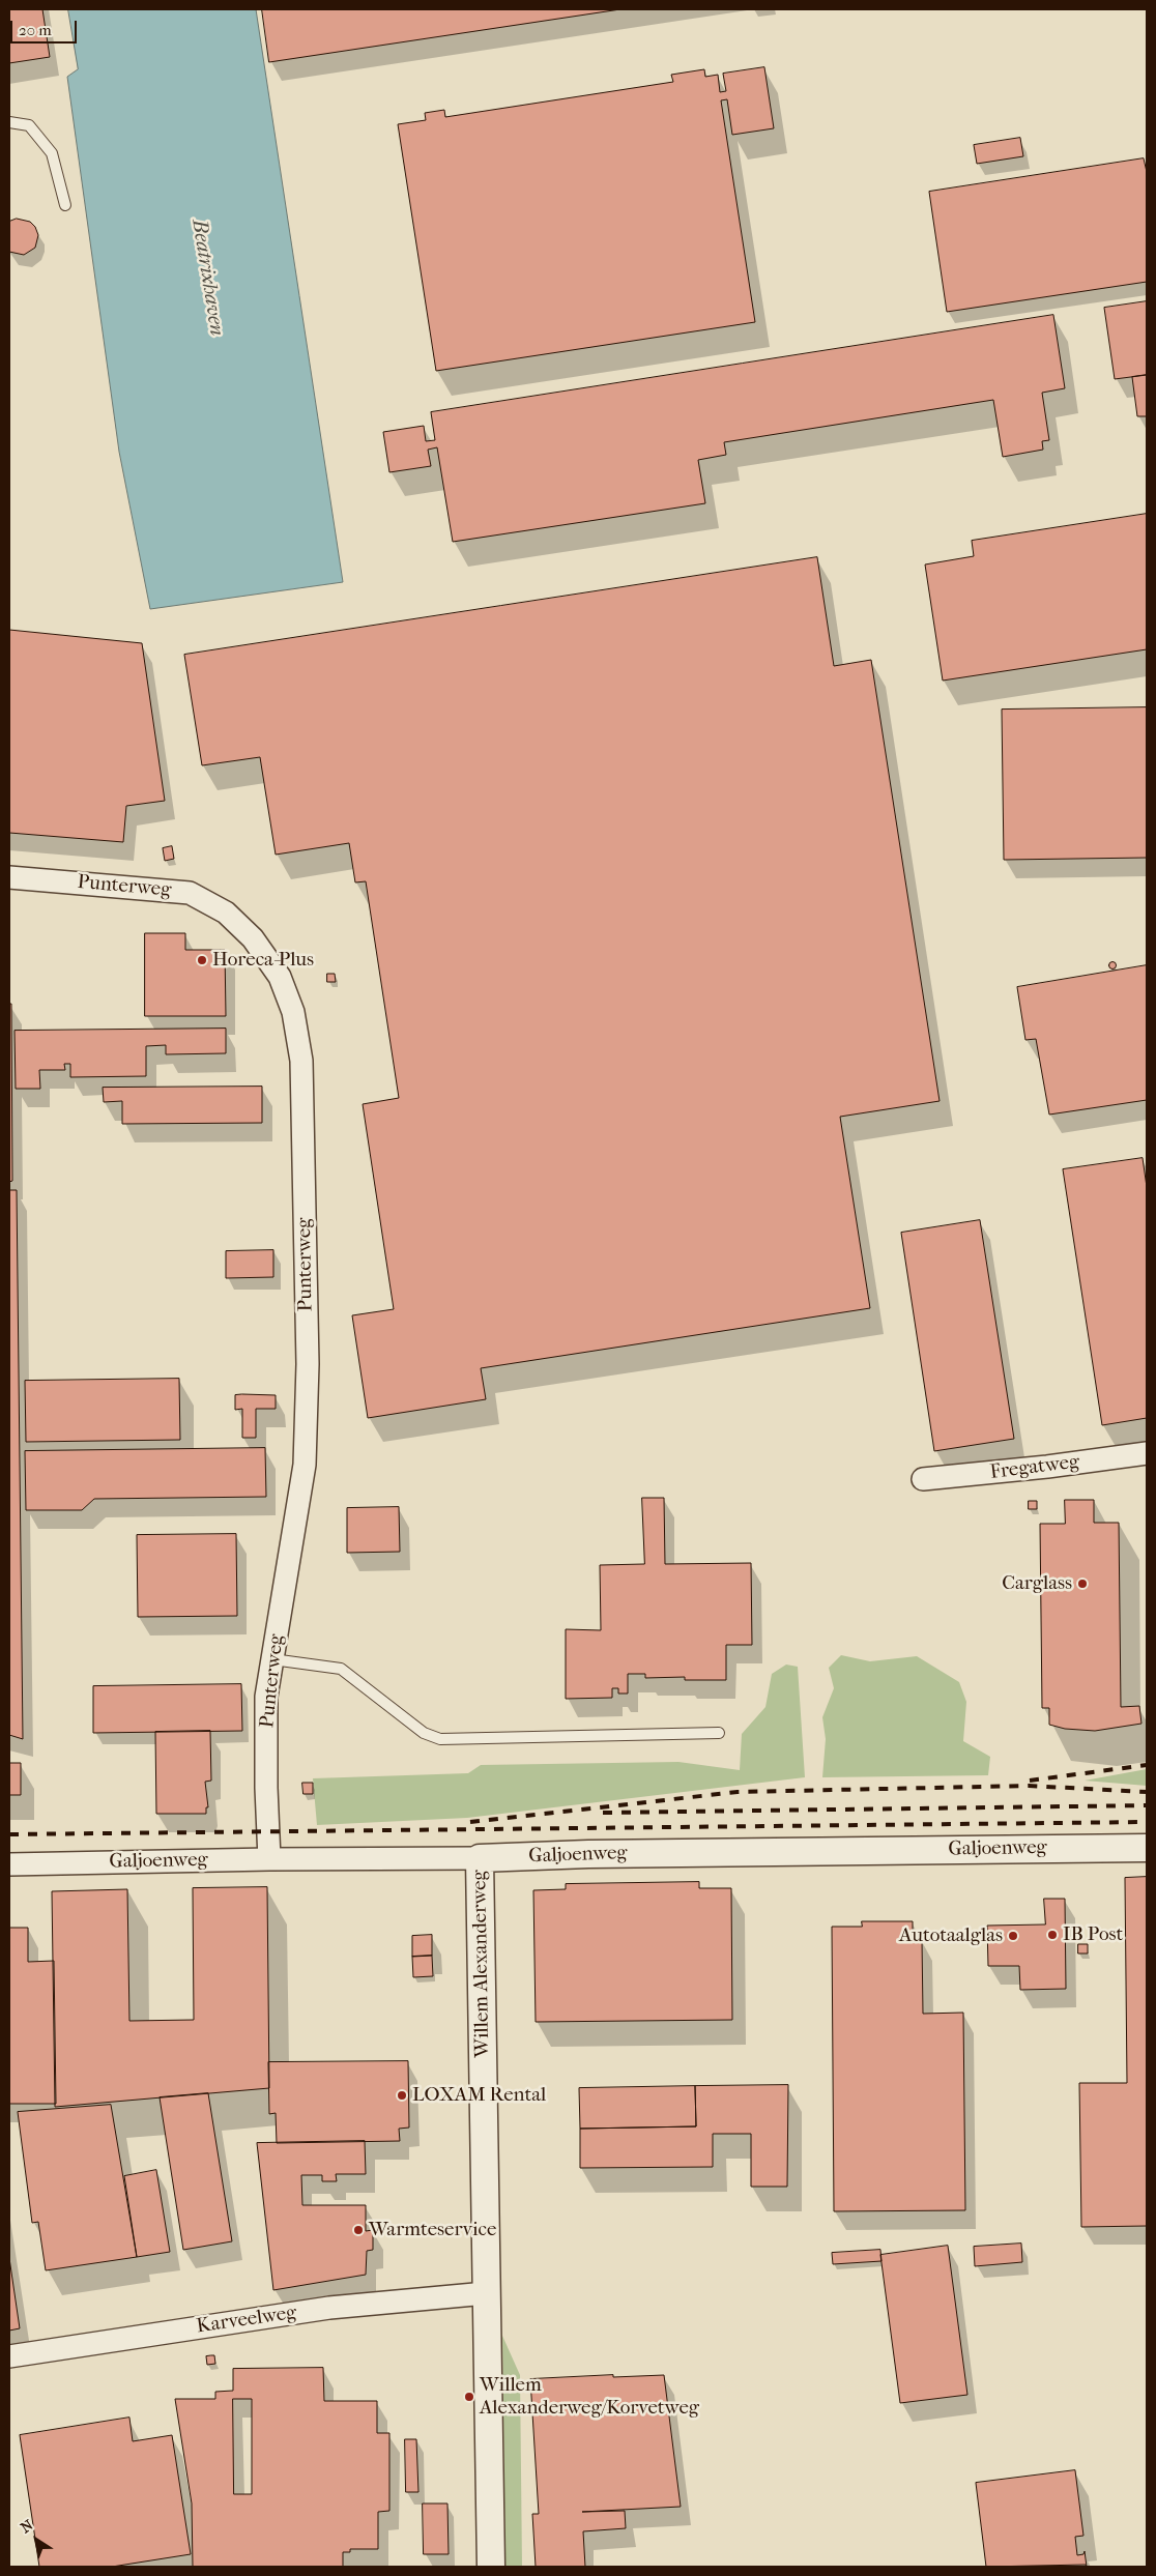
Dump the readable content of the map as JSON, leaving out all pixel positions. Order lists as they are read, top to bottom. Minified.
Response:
{"streets":{"street":["Punterweg","Fregatweg","Galjoenweg","Willem Alexanderweg","Karveelweg"]},"crossings":[["Punterweg","Galjoenweg"],["Galjoenweg","Willem Alexanderweg"],["Willem Alexanderweg","Karveelweg"]],"water":["Beatrixhaven"],"places":["Horeca-Plus","Carglass","IB Post","Autotaalglas","LOXAM Rental","Warmteservice","Willem Alexanderweg/Korvetweg"],"scale_bar":"20 m","north":"top left"}
